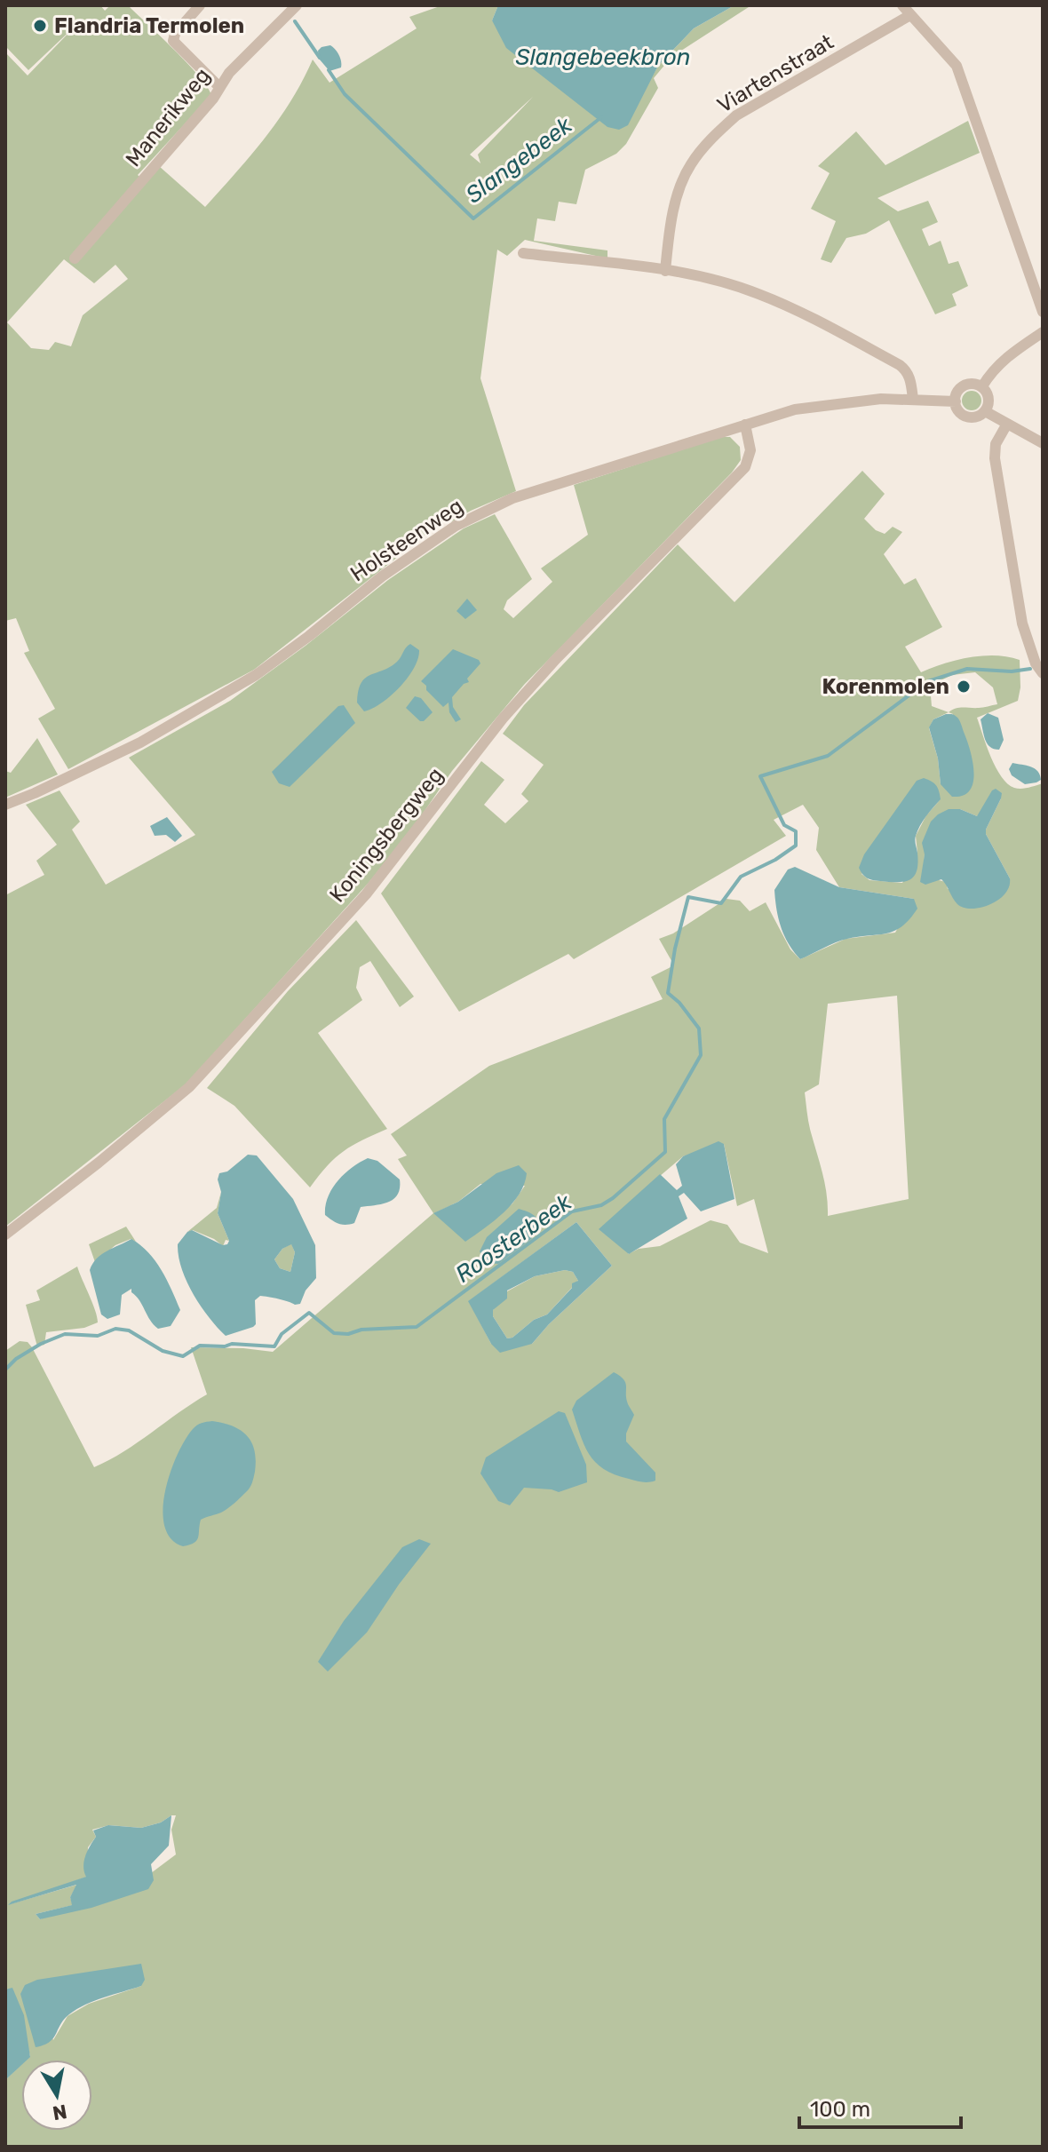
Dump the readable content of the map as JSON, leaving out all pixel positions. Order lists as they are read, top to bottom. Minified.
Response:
{"streets":{"street":["Viartenstraat","Manerikweg","Holsteenweg","Koningsbergweg"]},"crossings":[["Holsteenweg","Koningsbergweg"]],"water":["Slangebeekbron","Slangebeek","Roosterbeek"],"places":["Flandria Termolen","Korenmolen"],"scale_bar":"100 m","north":"bottom"}
